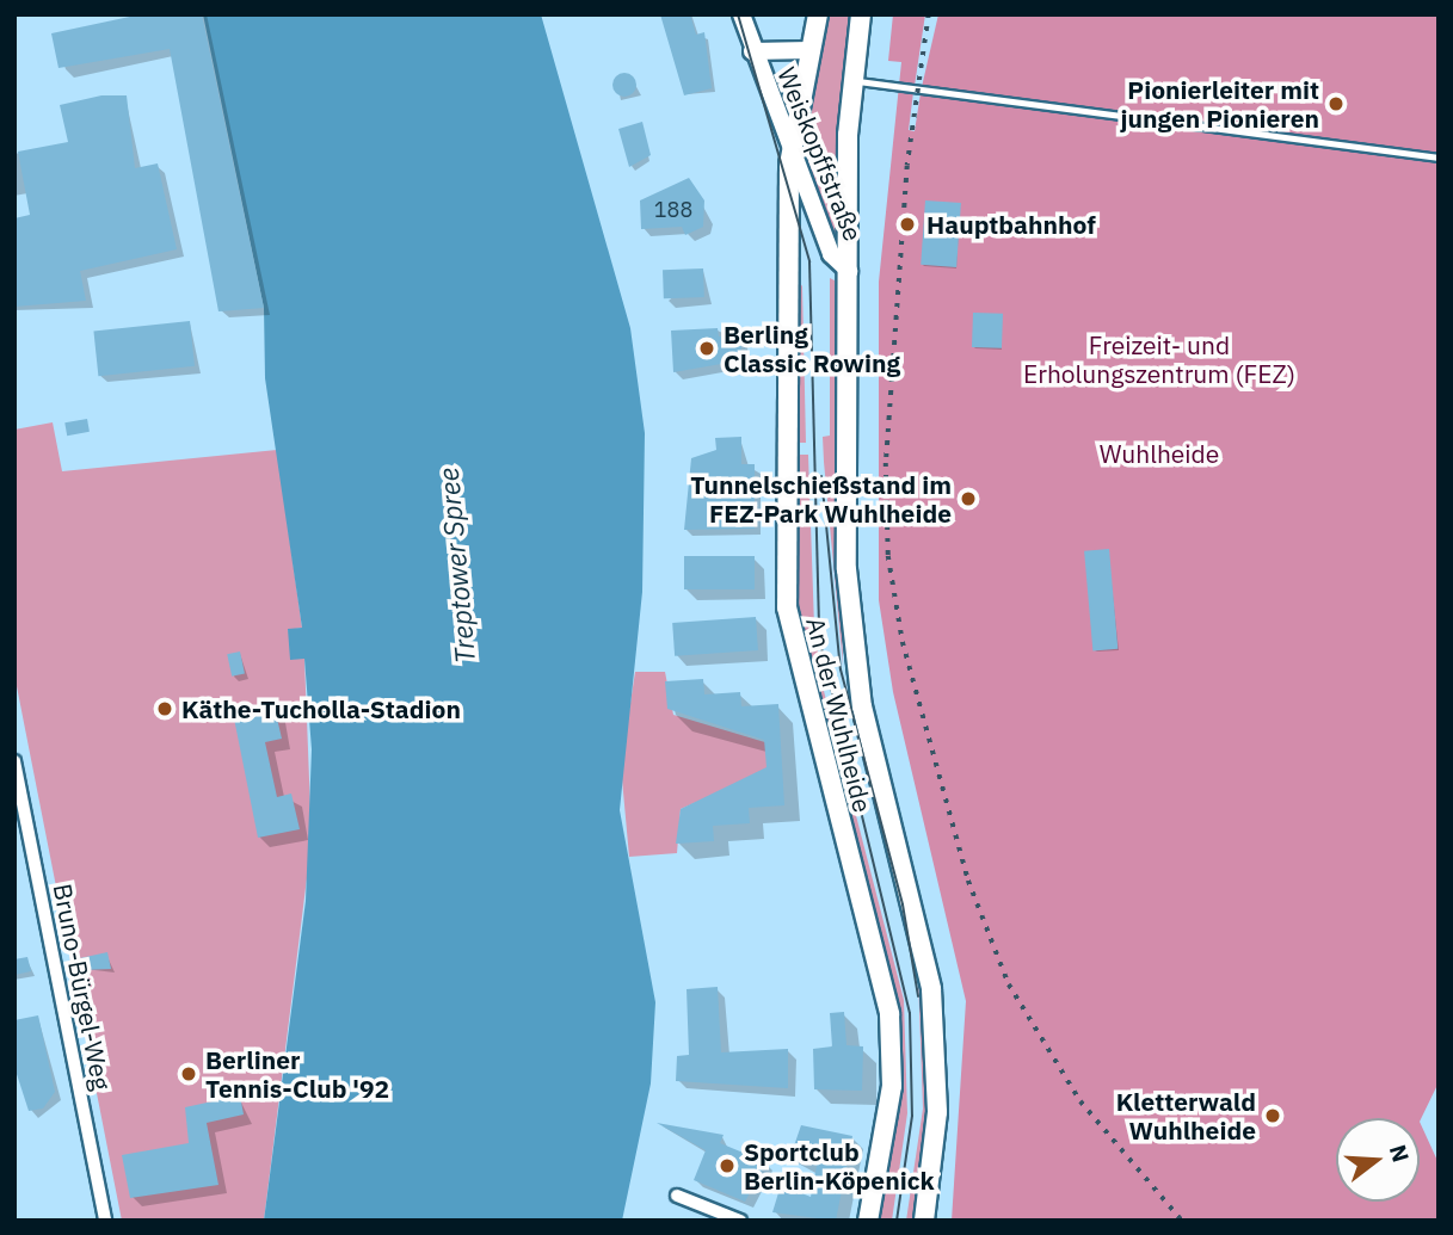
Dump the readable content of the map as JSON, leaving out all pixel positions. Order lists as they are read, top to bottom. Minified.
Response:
{"streets":{"main road":["An der Wuhlheide"],"street":["Weiskopffstraße","Bruno-Bürgel-Weg"]},"crossings":[["Weiskopffstraße","An der Wuhlheide"]],"water":["Treptower Spree"],"parks":["Freizeit- und Erholungszentrum (FEZ)","Wuhlheide"],"places":["Pionierleiter mit jungen Pionieren","Hauptbahnhof","Berling Classic Rowing","Tunnelschießstand im FEZ-Park Wuhlheide","Käthe-Tucholla-Stadion","Berliner Tennis-Club '92","Kletterwald Wuhlheide","Sportclub Berlin-Köpenick"],"house_numbers":["188"],"north":"right"}
